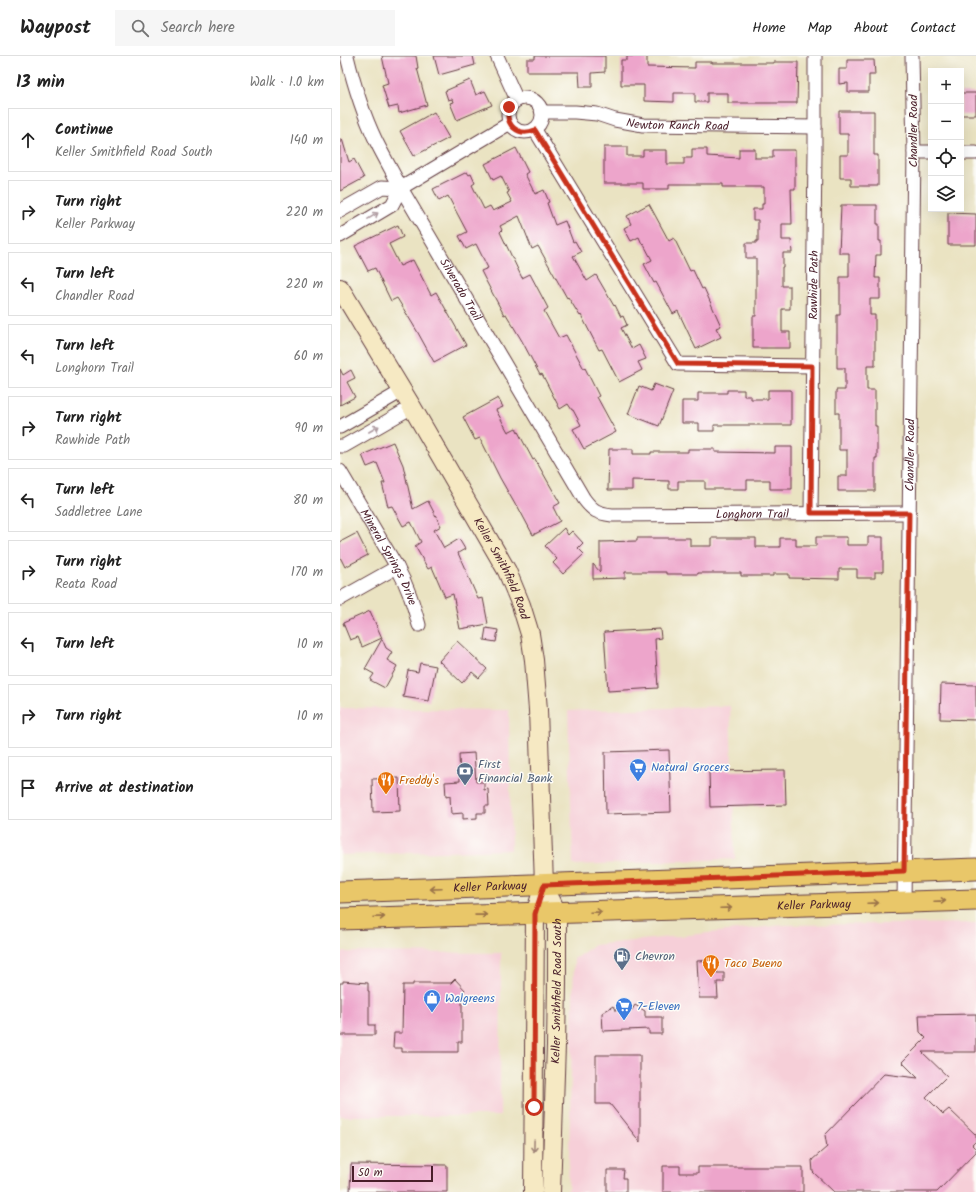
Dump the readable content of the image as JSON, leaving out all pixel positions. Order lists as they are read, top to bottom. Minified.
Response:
{"streets":{"main road":["Keller Smithfield Road","Keller Parkway","Keller Smithfield Road South"],"street":["Newton Ranch Road","Chandler Road","Rawhide Path","Silverado Trail","Longhorn Trail","Mineral Springs Drive"]},"crossings":[["Newton Ranch Road","Rawhide Path"],["Chandler Road","Longhorn Trail"],["Chandler Road","Keller Parkway"],["Rawhide Path","Longhorn Trail"],["Silverado Trail","Longhorn Trail"],["Keller Smithfield Road","Keller Parkway"],["Keller Smithfield Road","Keller Smithfield Road South"],["Keller Parkway","Keller Smithfield Road South"]],"places":{"supermarket":["Natural Grocers","7-Eleven"],"bank":["First Financial Bank"],"restaurant":["Freddy's","Taco Bueno"],"fuel station":["Chevron"],"shop":["Walgreens"]},"scale_bar":"50 m","page":{"header":"Waypost","search":"Search here","nav":["Home","Map","About","Contact"],"heading":["13 min","Walk · 1.0 km"],"map_buttons":["+","−"],"list":[["Continue","Keller Smithfield Road South","140 m"],["Turn right","Keller Parkway","220 m"],["Turn left","Chandler Road","220 m"],["Turn left","Longhorn Trail","60 m"],["Turn right","Rawhide Path","90 m"],["Turn left","Saddletree Lane","80 m"],["Turn right","Reata Road","170 m"],["Turn left","10 m"],["Turn right","10 m"],"Arrive at destination"],"scale":"50 m"}}
